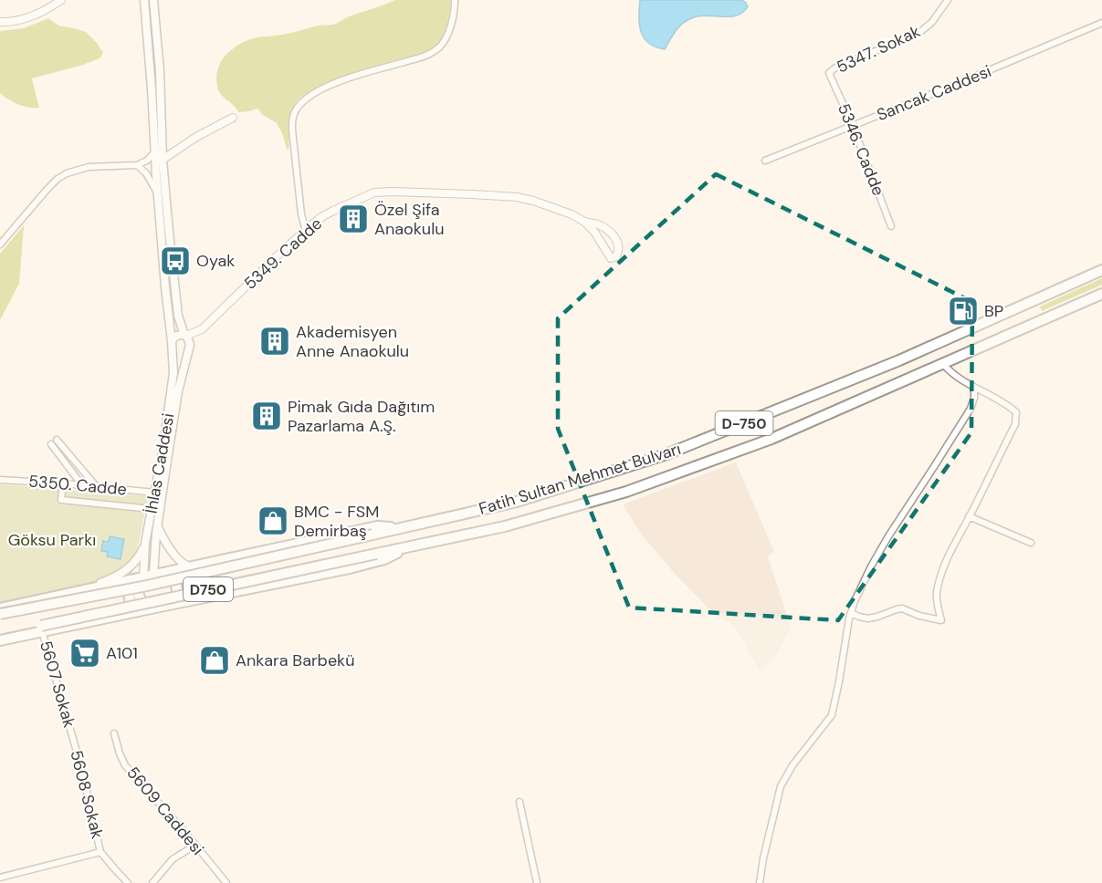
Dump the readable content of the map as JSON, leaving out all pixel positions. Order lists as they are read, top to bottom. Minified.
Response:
{"streets":{"highway":["D-750","Fatih Sultan Mehmet Bulvarı","D750"],"main road":["İhlas Caddesi"],"street":["5347. Sokak","Sancak Caddesi","5346. Cadde","5349. Cadde","5350. Cadde","5607 Sokak","5608 Sokak","5609 Caddesi"]},"crossings":[["5347. Sokak","5346. Cadde"],["Sancak Caddesi","5346. Cadde"],["5349. Cadde","İhlas Caddesi"],["İhlas Caddesi","5350. Cadde"],["5607 Sokak","5608 Sokak"]],"parks":["Göksu Parkı"],"places":{"building":["Özel Şifa Anaokulu","Akademisyen Anne Anaokulu","Pimak Gıda Dağıtım Pazarlama A.Ş."],"bus stop":["Oyak"],"fuel station":["BP"],"shop":["BMC - FSM Demirbaş","Ankara Barbekü"],"supermarket":["A101"]}}
